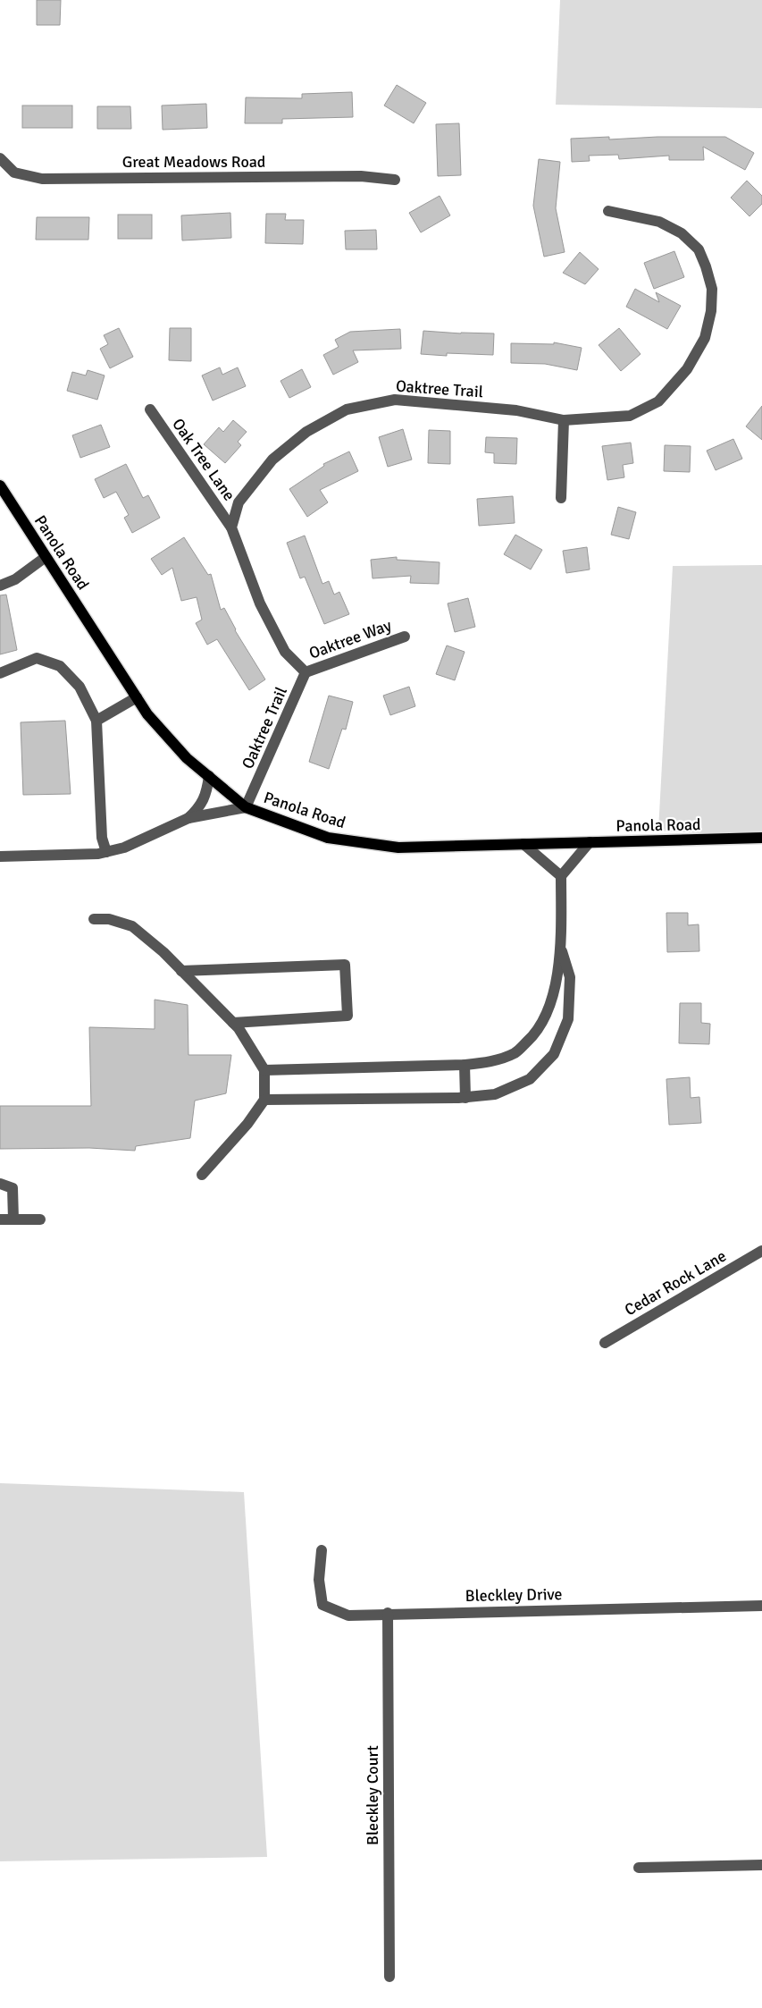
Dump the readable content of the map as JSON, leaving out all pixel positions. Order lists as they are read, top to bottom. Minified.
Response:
{"streets":{"main road":["Panola Road"],"street":["Great Meadows Road","Oaktree Trail","Oak Tree Lane","Oaktree Way","Cedar Rock Lane","Bleckley Drive","Bleckley Court"]},"crossings":[["Oaktree Trail","Oak Tree Lane"],["Oaktree Trail","Panola Road"],["Oaktree Trail","Oaktree Way"],["Bleckley Drive","Bleckley Court"]]}
